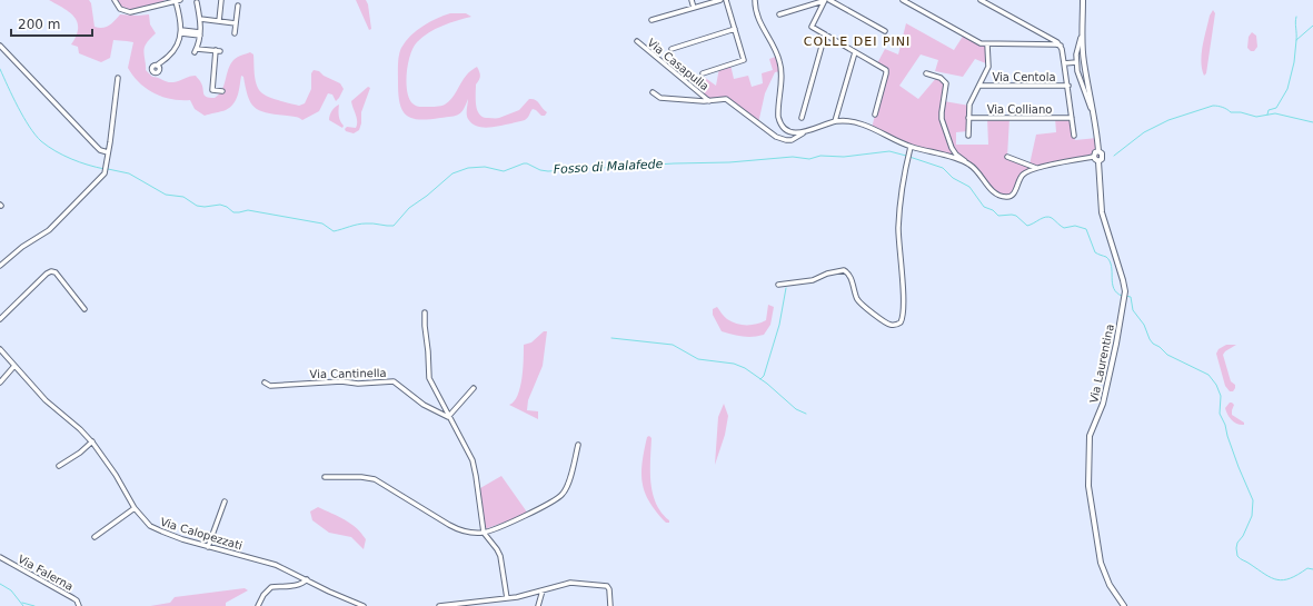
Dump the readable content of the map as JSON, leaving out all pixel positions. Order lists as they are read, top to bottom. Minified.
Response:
{"streets":{"main road":["Via Laurentina"],"street":["Via Casapulla","Via Centola","Via Colliano","Via Cantinella","Via Calopezzati","Via Falerna"]},"districts":["COLLE DEI PINI"],"water":["Fosso di Malafede"],"scale_bar":"200 m"}
